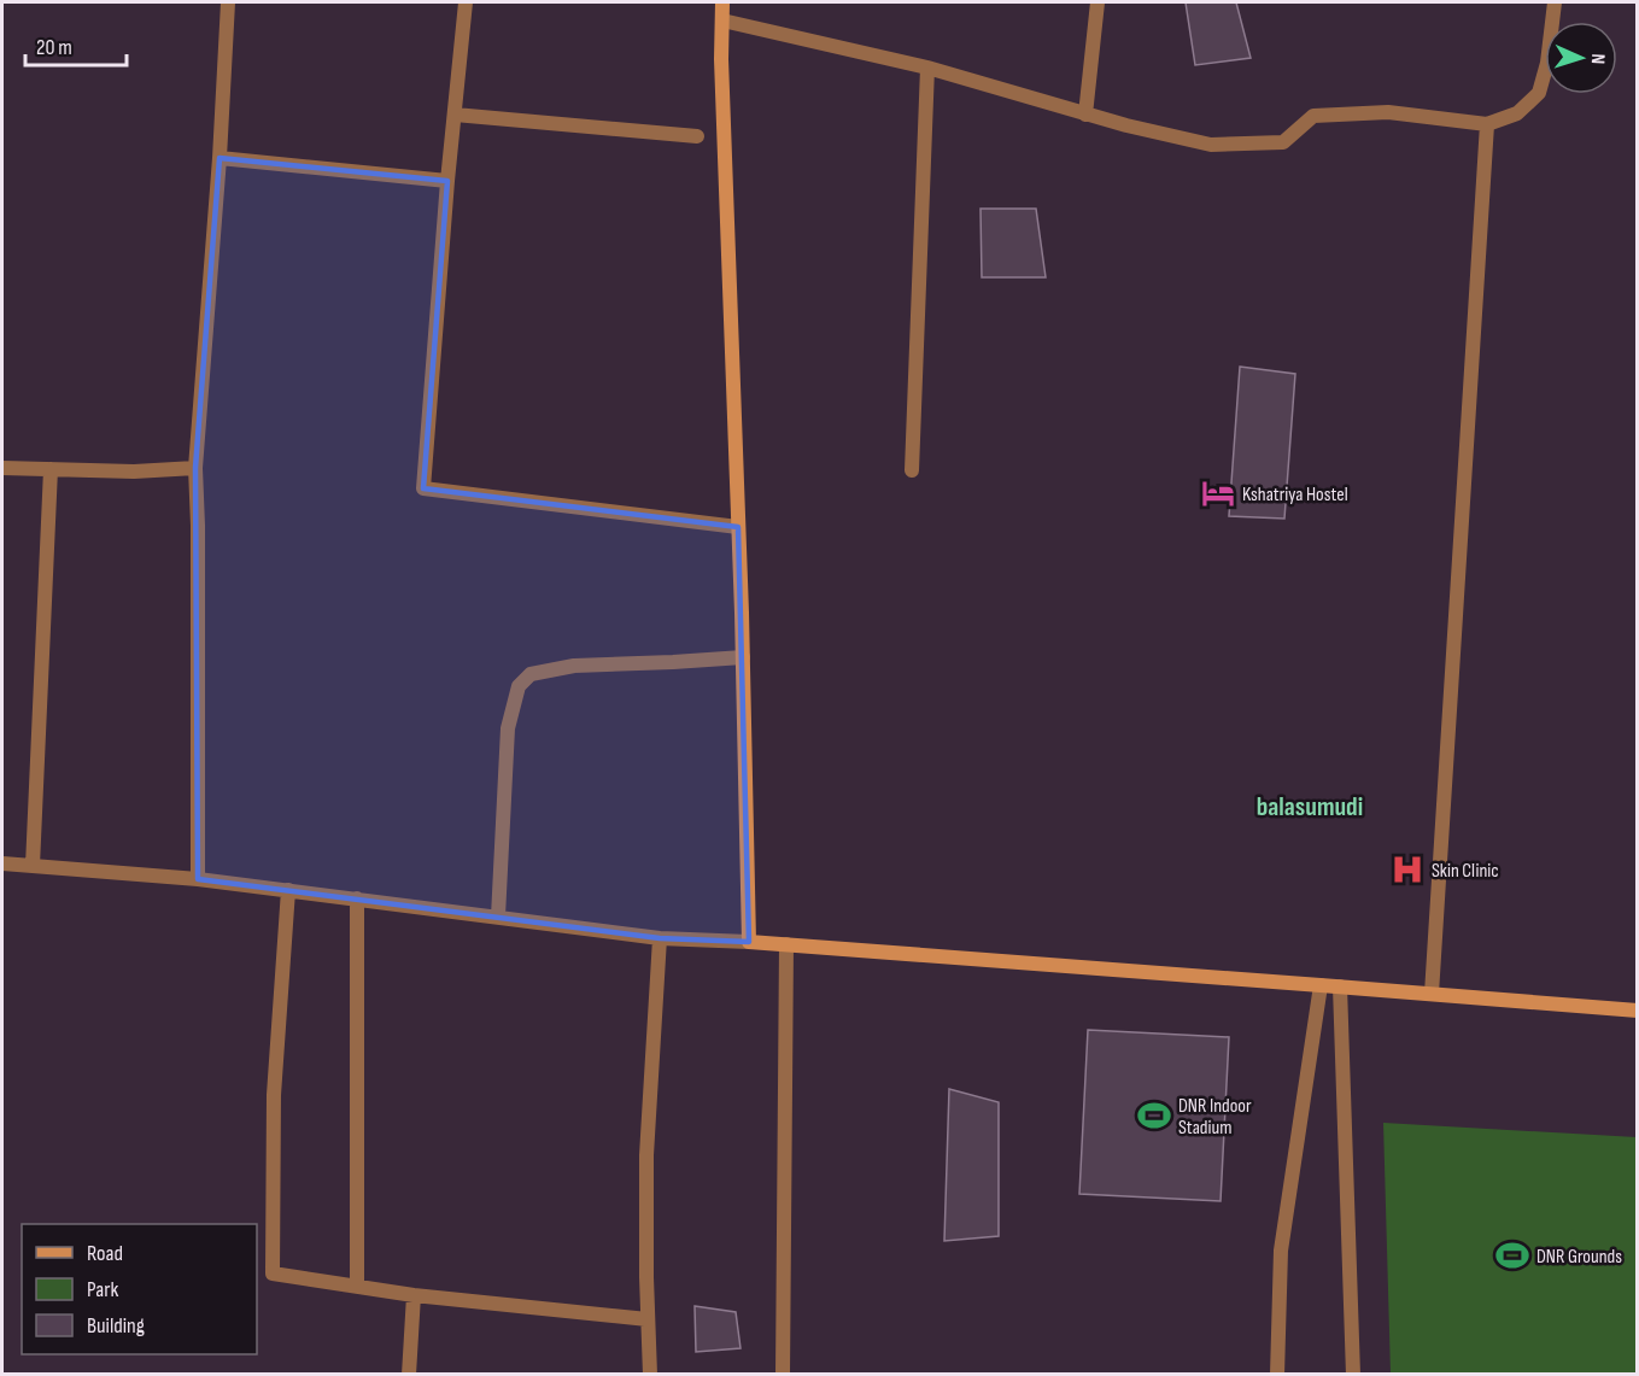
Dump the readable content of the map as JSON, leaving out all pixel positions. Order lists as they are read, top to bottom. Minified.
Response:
{"districts":["balasumudi"],"places":{"hotel":["Kshatriya Hostel"],"hospital":["Skin Clinic"],"sports":["DNR Indoor Stadium","DNR Grounds"]},"legend":["Road","Park","Building"],"scale_bar":"20 m","north":"right"}
